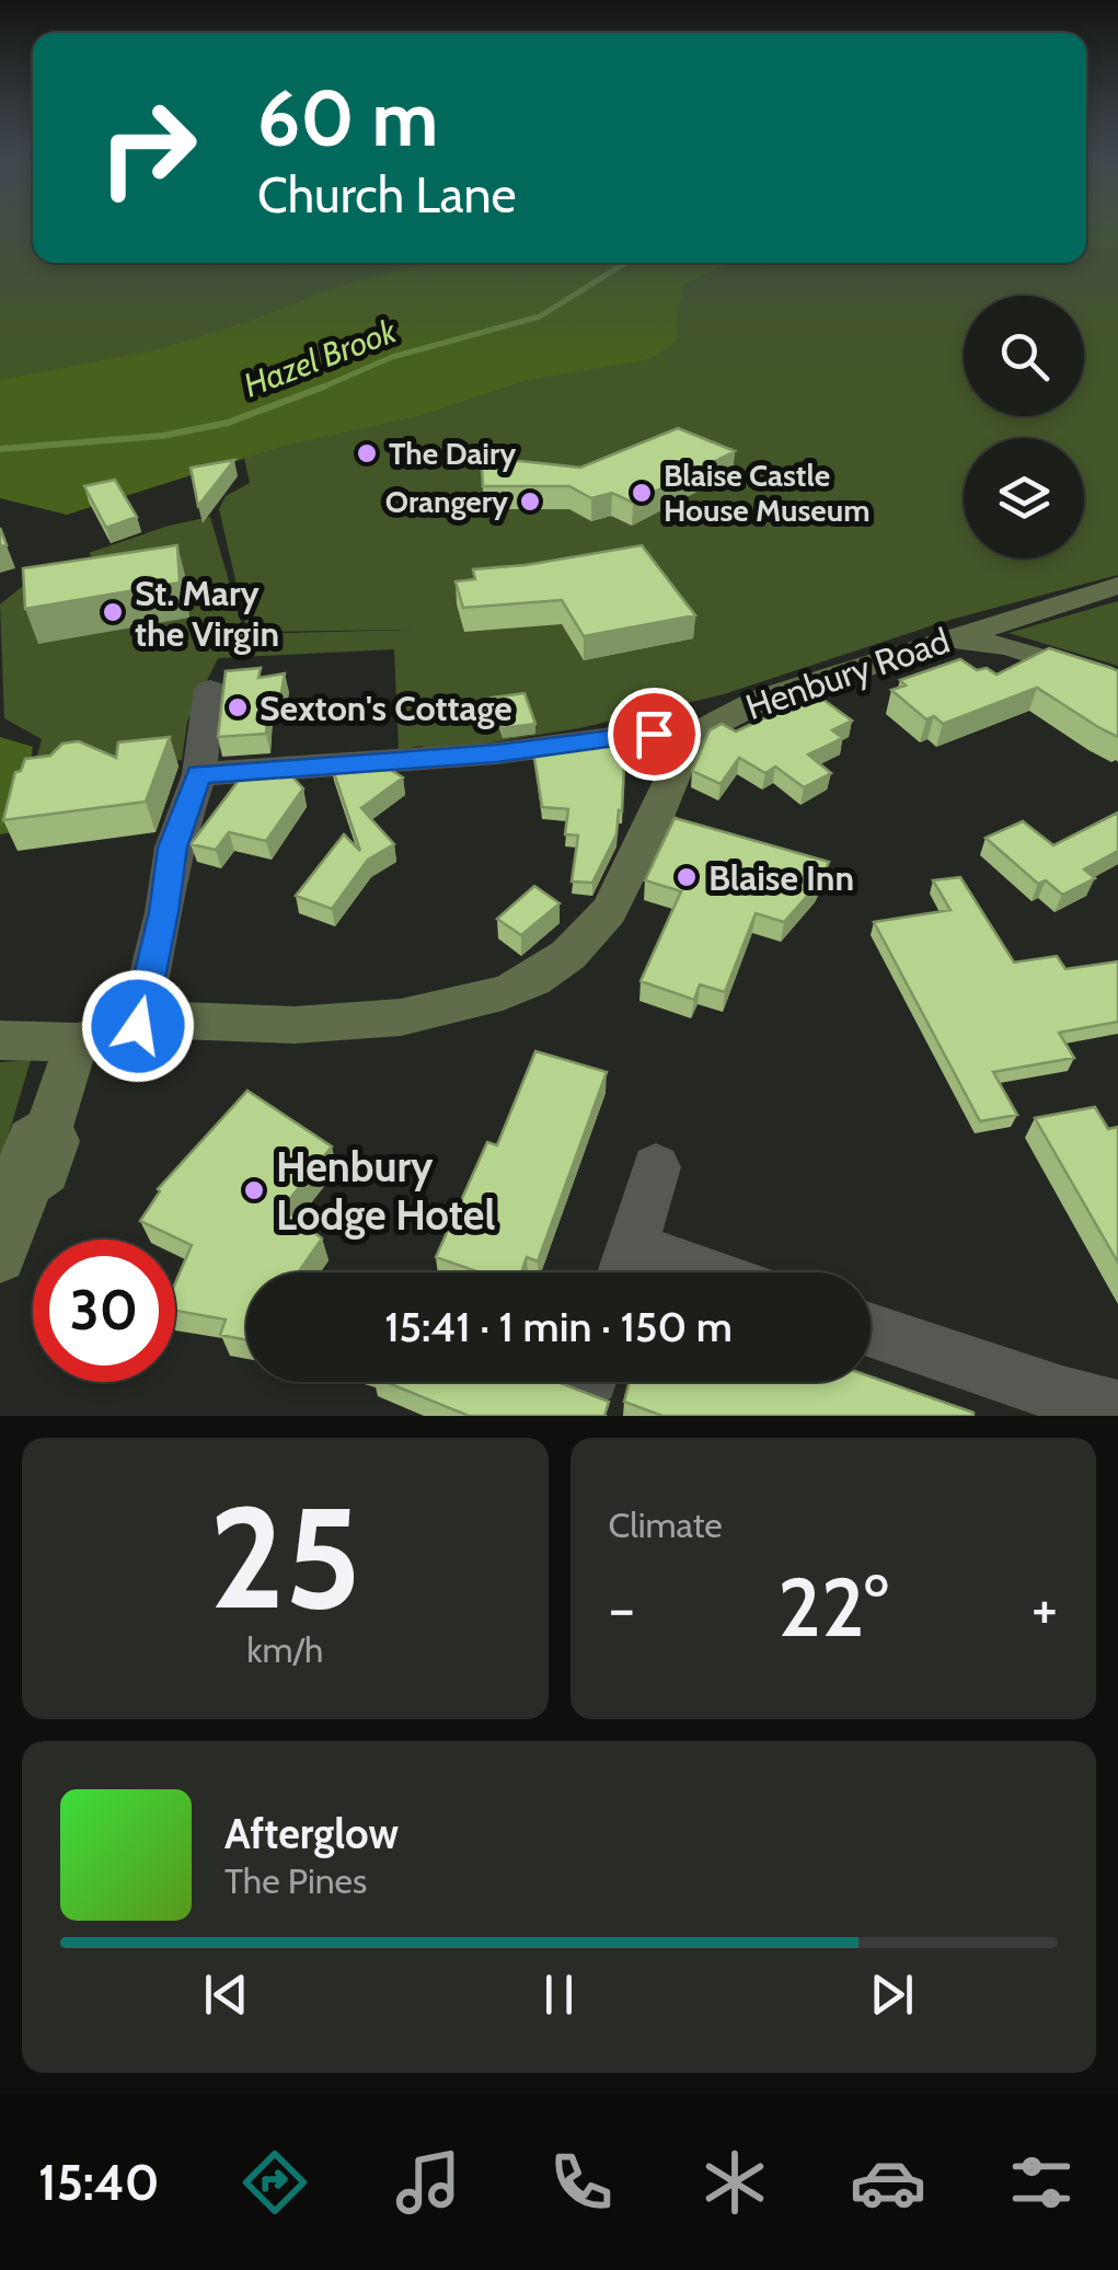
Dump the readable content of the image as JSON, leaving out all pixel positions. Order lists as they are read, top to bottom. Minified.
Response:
{"streets":{"main road":["Henbury Road"]},"water":["Hazel Brook"],"places":["The Dairy","Blaise Castle House Museum","Orangery","St. Mary the Virgin","Sexton's Cottage","Blaise Inn","Henbury Lodge Hotel"],"page":{"turn":["60 m","Church Lane"],"limit":"30","trip":"15:41 · 1 min · 150 m","tile":[["25","km/h"],"Climate"],"heat":["−","22°","+"],"song":["Afterglow","The Pines"],"tabs":"15:40"}}
